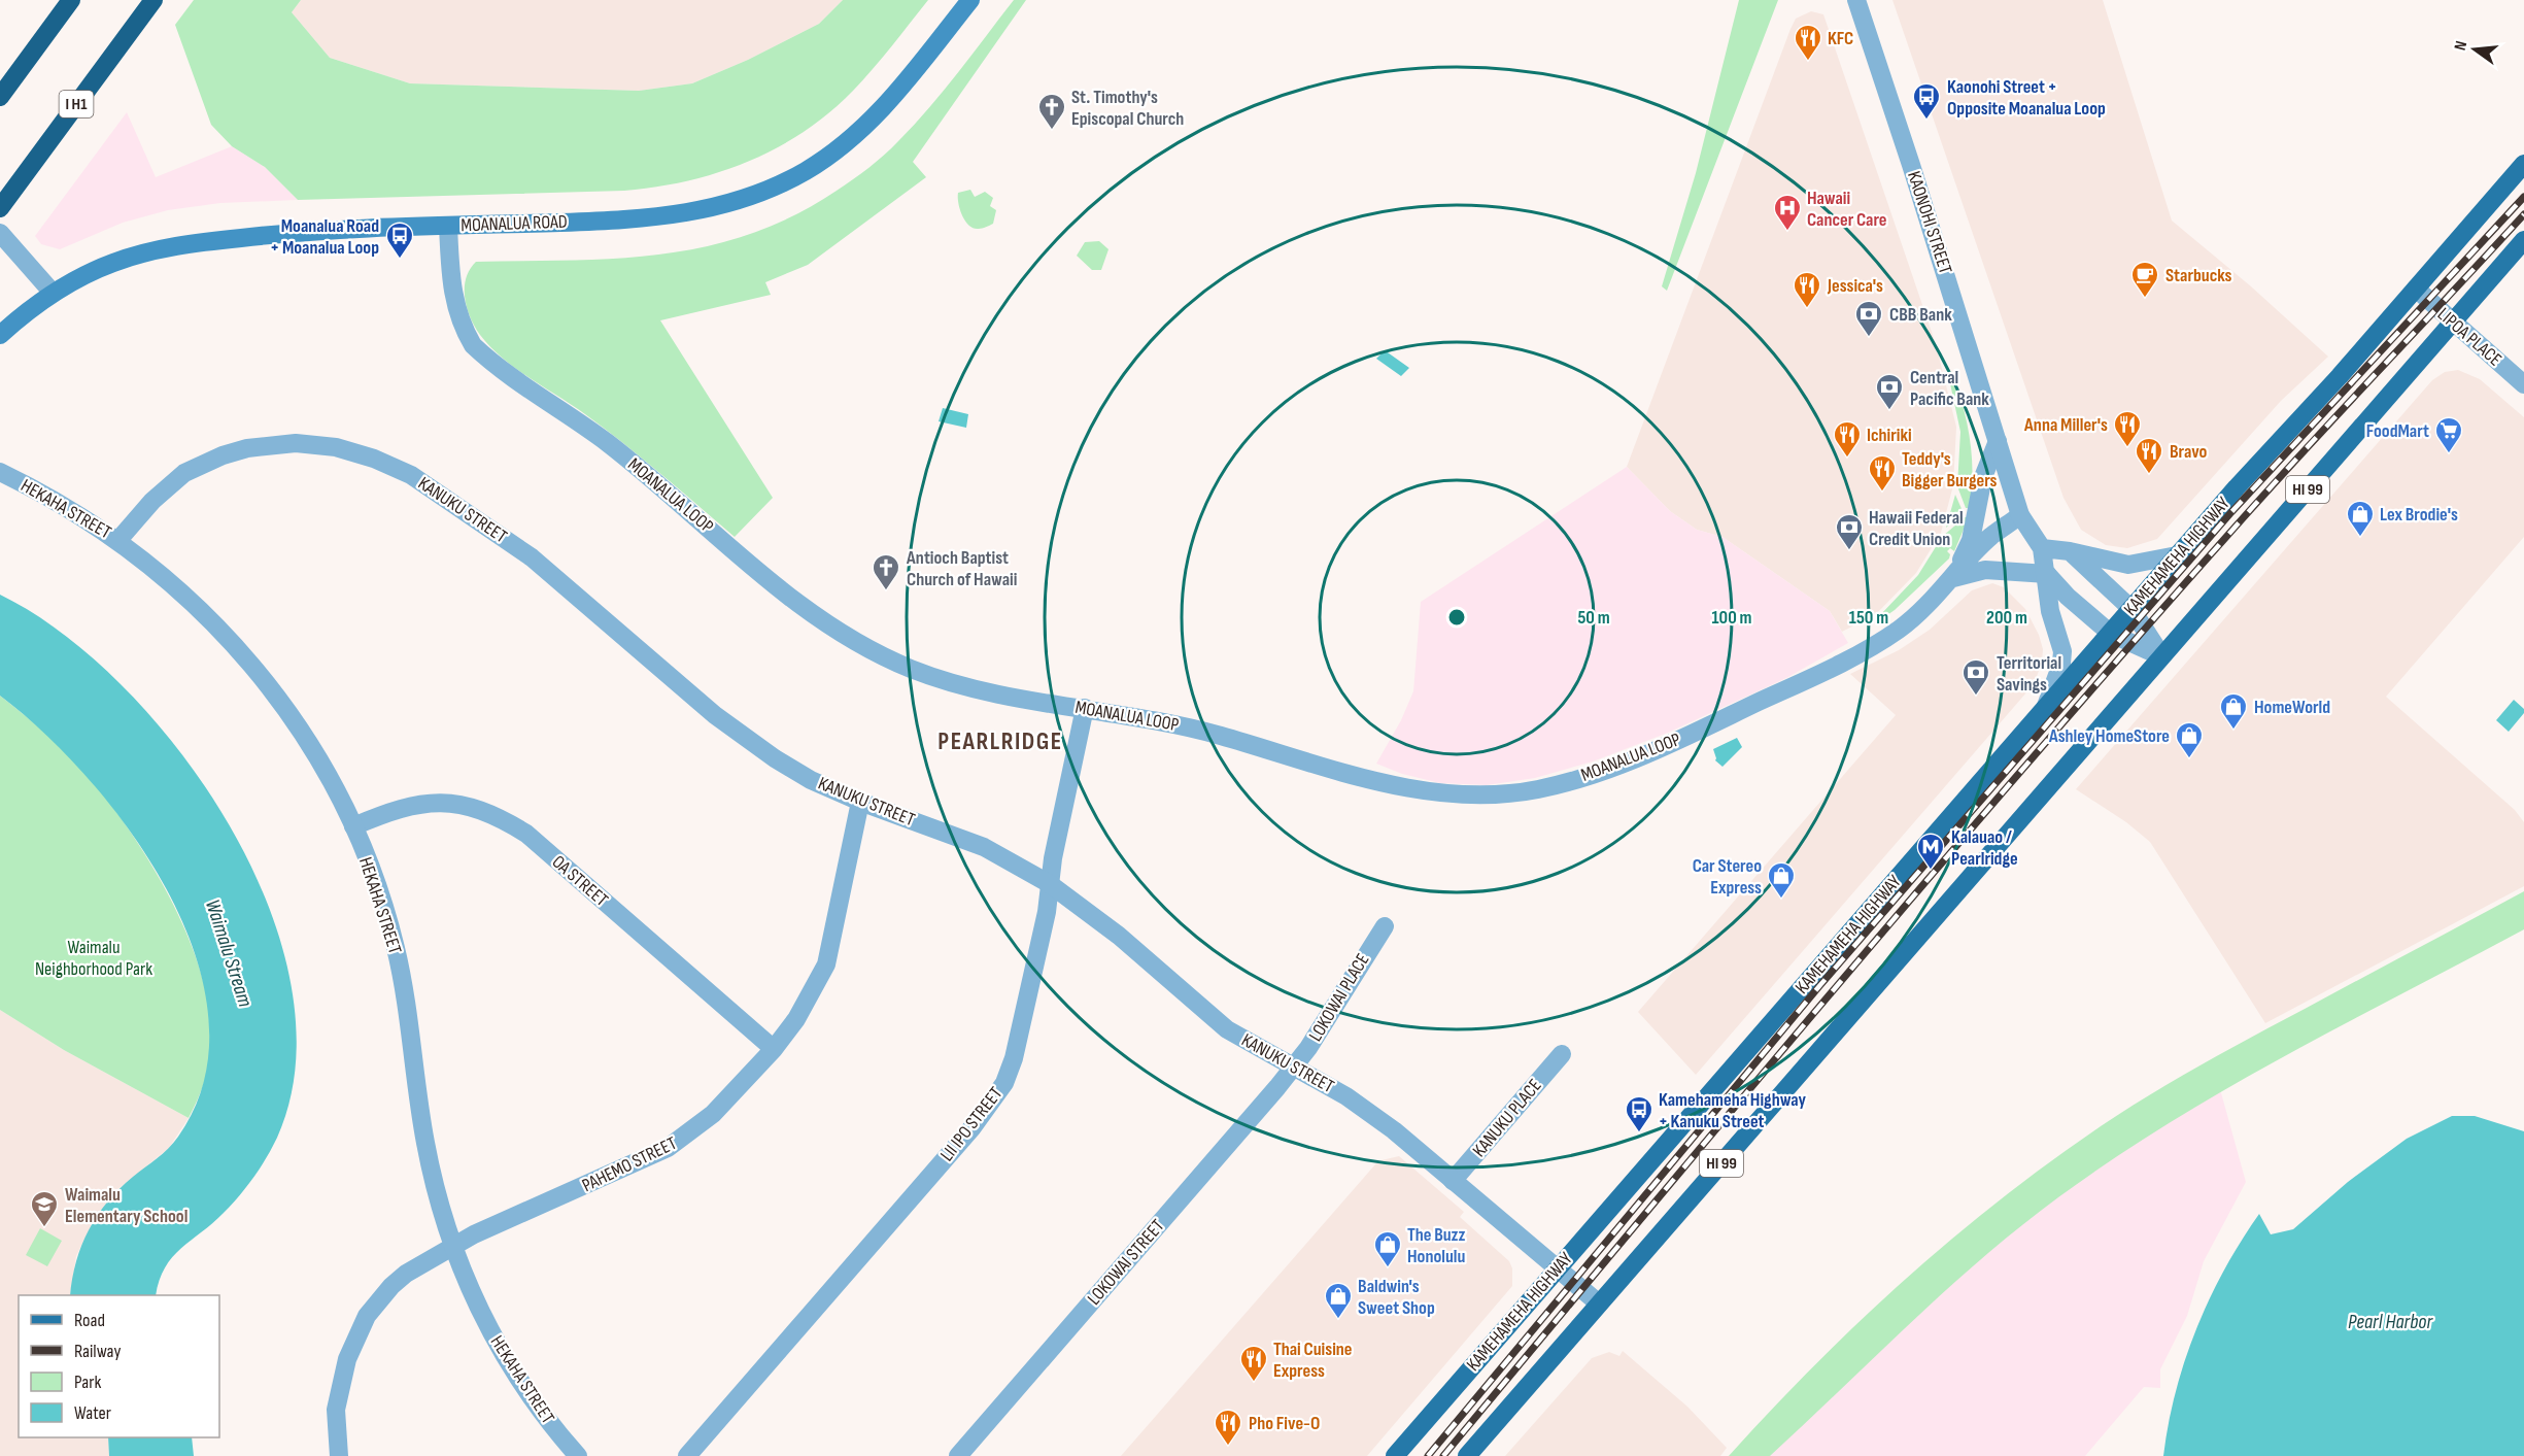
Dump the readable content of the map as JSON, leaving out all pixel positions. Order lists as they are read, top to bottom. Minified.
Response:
{"streets":{"highway":["I H1"],"main road":["MOANALUA ROAD","HI 99","KAMEHAMEHA HIGHWAY"],"street":["KAONOHI STREET","LIPOA PLACE","MOANALUA LOOP","HEKAHA STREET","KANUKU STREET","OA STREET","LOKOWAI PLACE","KANUKU PLACE","LII IPO STREET","PAHEMO STREET","LOKOWAI STREET"]},"crossings":[["KAONOHI STREET","MOANALUA LOOP"],["KAONOHI STREET","KAMEHAMEHA HIGHWAY"],["MOANALUA ROAD","MOANALUA LOOP"],["LIPOA PLACE","HI 99"],["LIPOA PLACE","KAMEHAMEHA HIGHWAY"],["HI 99","KANUKU STREET"],["MOANALUA LOOP","LII IPO STREET"],["HEKAHA STREET","KANUKU STREET"],["HEKAHA STREET","OA STREET"],["HEKAHA STREET","PAHEMO STREET"],["KANUKU STREET","KAMEHAMEHA HIGHWAY"],["KANUKU STREET","LOKOWAI PLACE"],["KANUKU STREET","KANUKU PLACE"],["KANUKU STREET","LII IPO STREET"],["KANUKU STREET","PAHEMO STREET"],["KANUKU STREET","LOKOWAI STREET"],["OA STREET","PAHEMO STREET"],["LOKOWAI PLACE","LOKOWAI STREET"]],"districts":["PEARLRIDGE"],"water":["Waimalu Stream","Pearl Harbor"],"parks":["Waimalu Neighborhood Park"],"places":{"restaurant":["KFC","Jessica's","Anna Miller's","Ichiriki","Bravo","Teddy's Bigger Burgers","Thai Cuisine Express","Pho Five-O"],"bus stop":["Kaonohi Street + Opposite Moanalua Loop","Moanalua Road + Moanalua Loop","Kamehameha Highway + Kanuku Street"],"church":["St. Timothy's Episcopal Church","Antioch Baptist Church of Hawaii"],"hospital":["Hawaii Cancer Care"],"cafe":["Starbucks"],"bank":["CBB Bank","Central Pacific Bank","Hawaii Federal Credit Union","Territorial Savings"],"supermarket":["FoodMart"],"shop":["Lex Brodie's","HomeWorld","Ashley HomeStore","Car Stereo Express","The Buzz Honolulu","Baldwin's Sweet Shop"],"metro station":["Kalauao / Pearlridge"],"school or university":["Waimalu Elementary School"]},"legend":["Road","Railway","Park","Water"],"north":"left","rings":["50 m","100 m","150 m","200 m"]}
